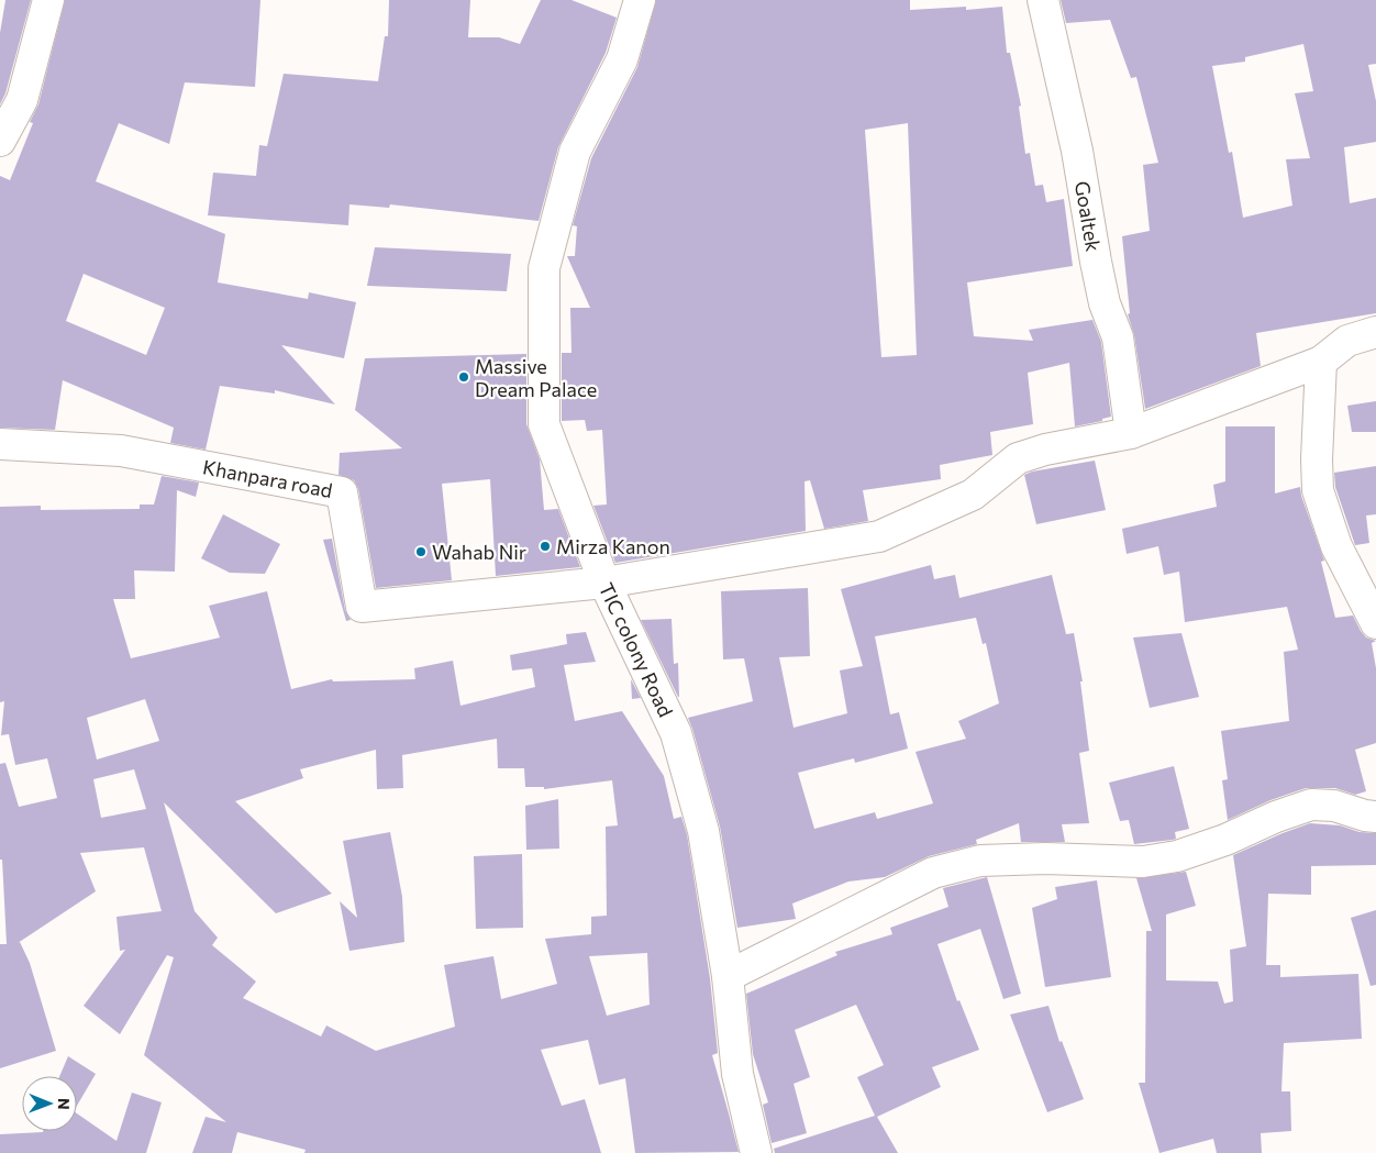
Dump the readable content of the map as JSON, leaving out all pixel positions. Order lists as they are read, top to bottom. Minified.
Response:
{"streets":{"street":["Goaltek","Khanpara road","TIC colony Road"]},"crossings":[["Khanpara road","TIC colony Road"]],"places":["Massive Dream Palace","Mirza Kanon","Wahab Nir"],"north":"right"}
